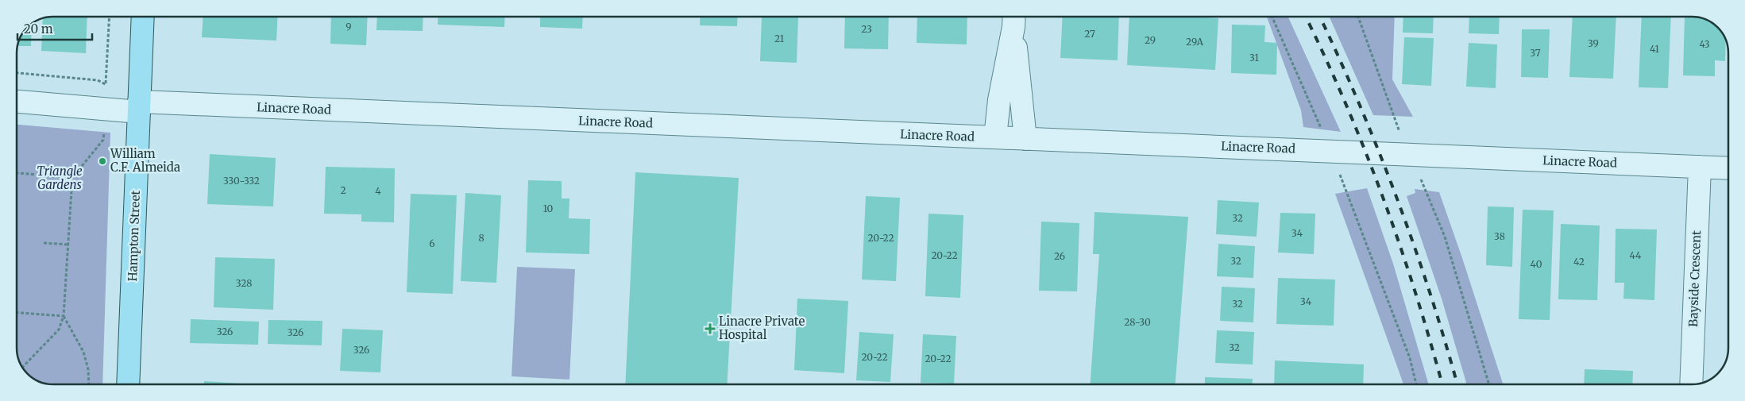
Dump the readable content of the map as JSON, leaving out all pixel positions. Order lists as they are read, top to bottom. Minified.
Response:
{"streets":{"main road":["Hampton Street"],"street":["Linacre Road","Bayside Crescent"]},"crossings":[["Linacre Road","Hampton Street"],["Linacre Road","Bayside Crescent"]],"parks":["Triangle Gardens"],"places":{"other":["William C.F. Almeida"],"health":["Linacre Private Hospital"]},"house_numbers":["9","23","27","21","29","29A","39","43","41","37","31","330-332","2","4","10","32","34","38","8","20-22","6","20-22","44","26","32","42","40","328","34","32","28-30","326","326","32","326","20-22","20-22"],"scale_bar":"20 m"}
